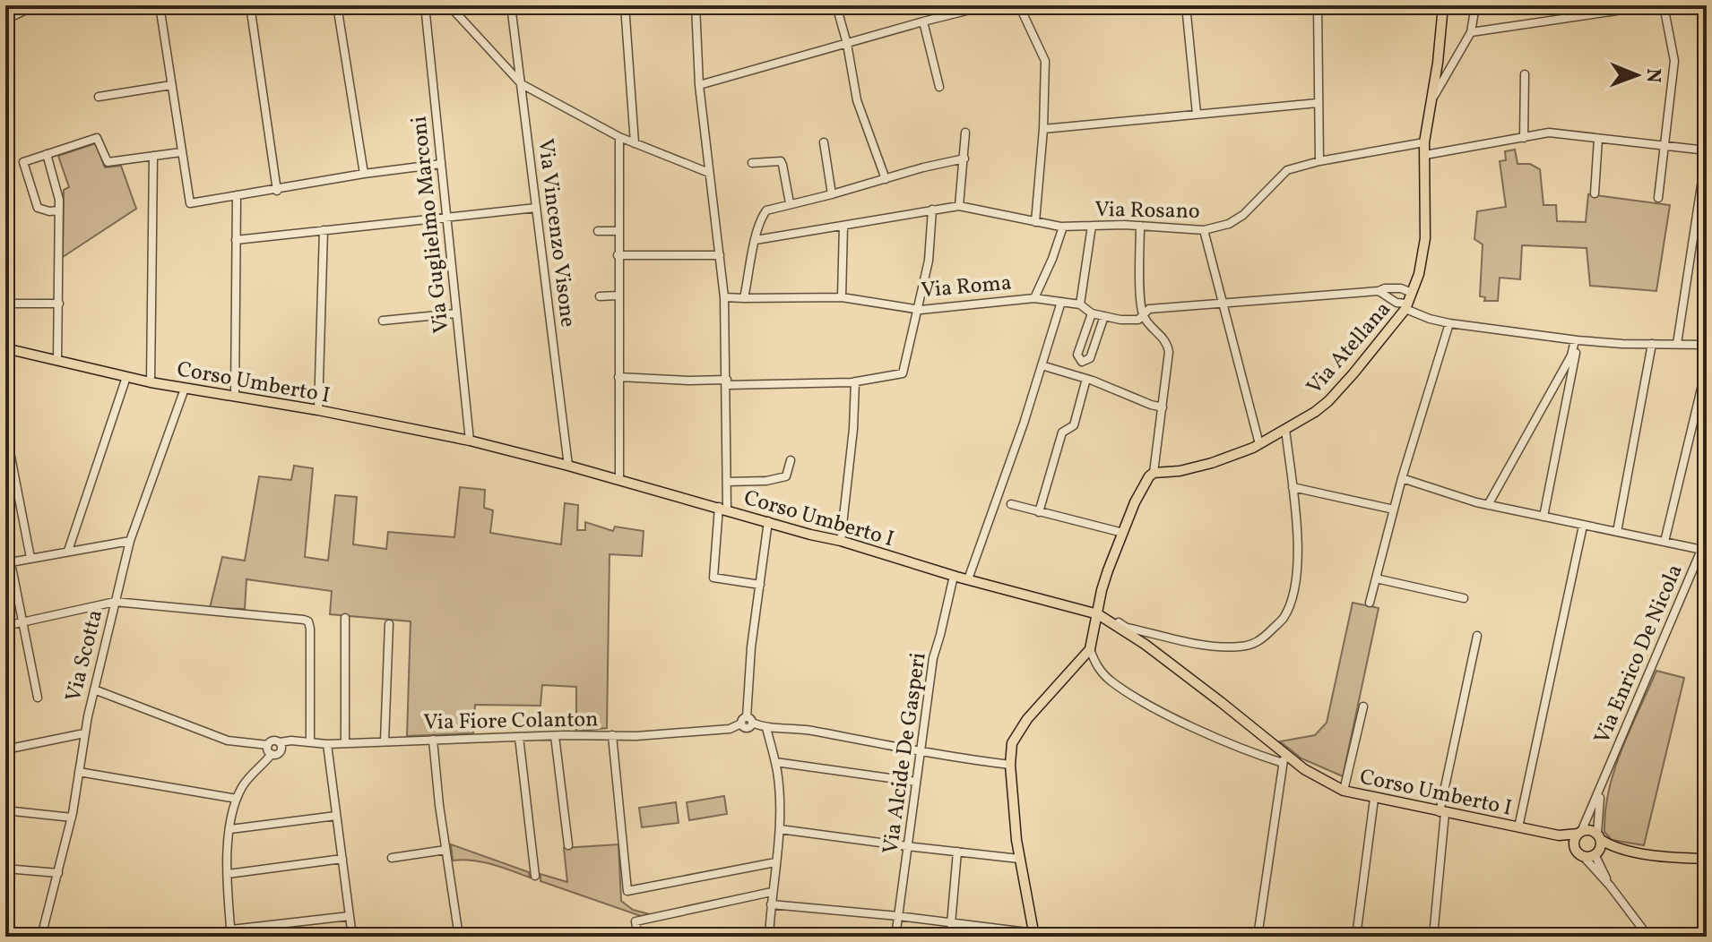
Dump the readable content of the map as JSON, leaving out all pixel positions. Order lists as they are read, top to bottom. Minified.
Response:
{"streets":{"main road":["Via Atellana","Corso Umberto I"],"street":["Via Rosano","Via Guglielmo Marconi","Via Vincenzo Visone","Via Roma","Via Enrico De Nicola","Via Scotta","Via Fiore Colanton","Via Alcide De Gasperi"]},"crossings":[["Via Rosano","Via Atellana"],["Via Guglielmo Marconi","Corso Umberto I"],["Via Vincenzo Visone","Corso Umberto I"],["Via Roma","Via Atellana"],["Corso Umberto I","Via Enrico De Nicola"],["Corso Umberto I","Via Scotta"],["Corso Umberto I","Via Alcide De Gasperi"]],"north":"right"}
